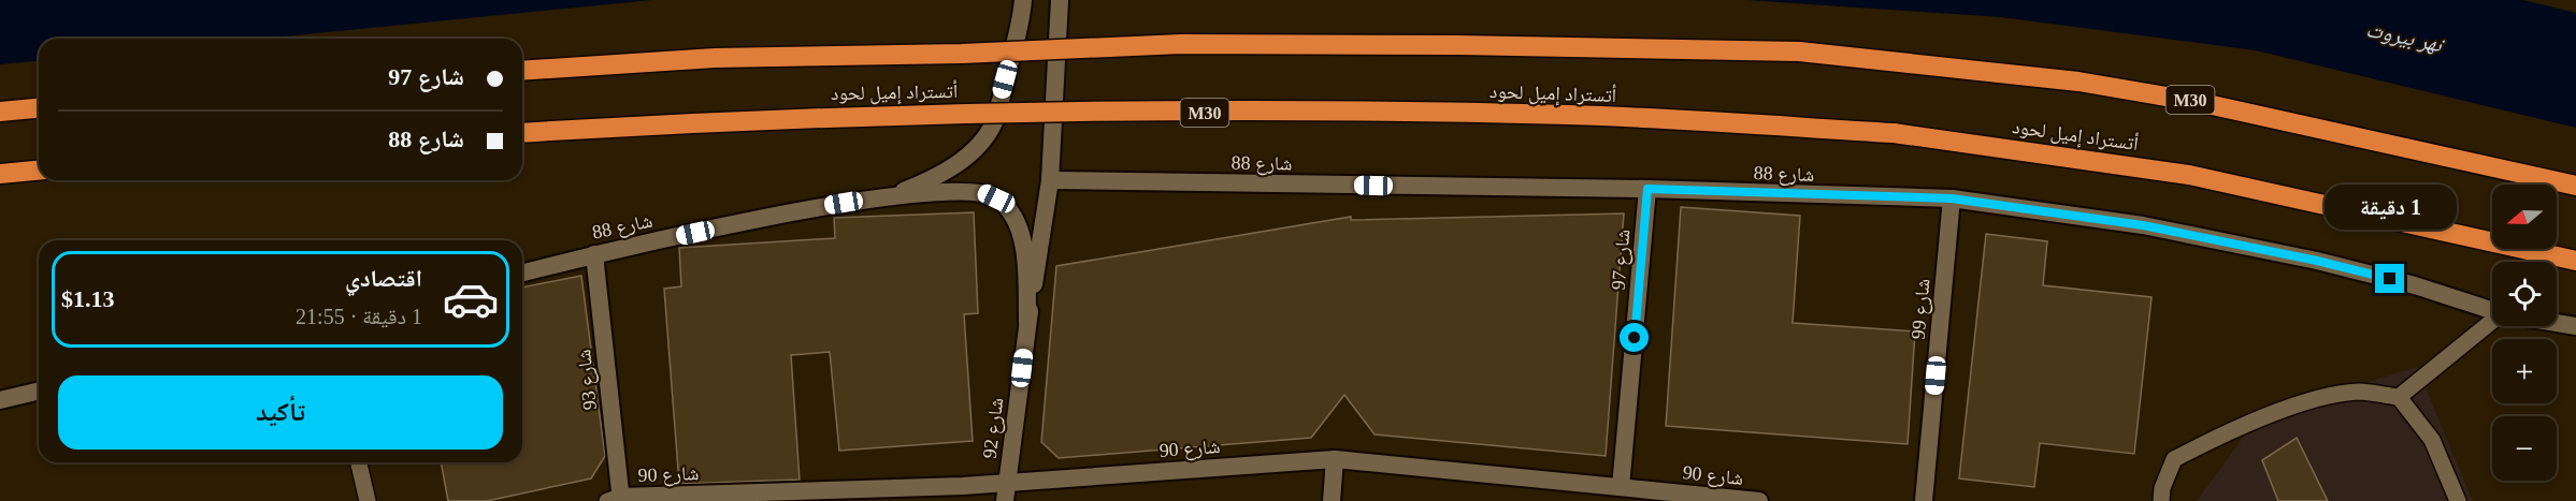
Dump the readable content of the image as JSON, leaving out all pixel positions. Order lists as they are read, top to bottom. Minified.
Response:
{"streets":{"highway":["أتستراد إميل لحود","M30"],"street":["شارع 88","شارع 97","شارع 99","شارع 93","شارع 92","شارع 90"]},"crossings":[["شارع 88","شارع 97"],["شارع 88","شارع 99"],["شارع 88","شارع 93"],["شارع 97","شارع 90"],["شارع 93","شارع 90"],["شارع 92","شارع 90"]],"water":["نهر بيروت"],"north":"left","page":{"banner":["شارع 97","شارع 88"],"map_buttons":["+","−"],"bubble":"1 دقيقة","list":[{"name":"اقتصادي","note":"1 دقيقة · 21:55","value":"$1.13"}],"buttons":"تأكيد"}}
